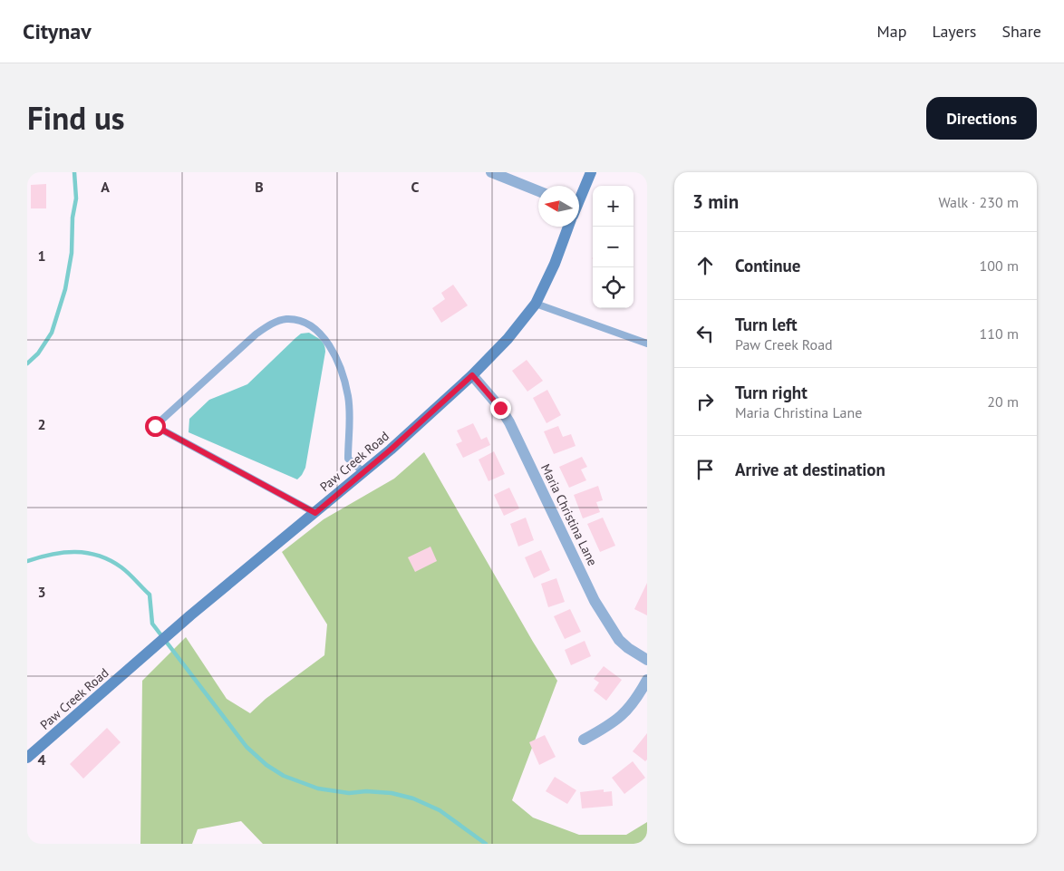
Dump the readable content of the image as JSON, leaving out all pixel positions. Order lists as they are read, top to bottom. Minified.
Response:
{"streets":{"street":["Paw Creek Road","Maria Christina Lane"]},"crossings":[["Paw Creek Road","Maria Christina Lane"]],"north":"left","page":{"header":"Citynav","nav":["Map","Layers","Share"],"title":"Find us","buttons":"Directions","heading":["3 min","Walk · 230 m"],"map_buttons":["+","−"],"list":[["Continue","100 m"],["Turn left","Paw Creek Road","110 m"],["Turn right","Maria Christina Lane","20 m"],"Arrive at destination"]},"grid":{"columns":["A","B","C"],"rows":["1","2","3","4"]}}
